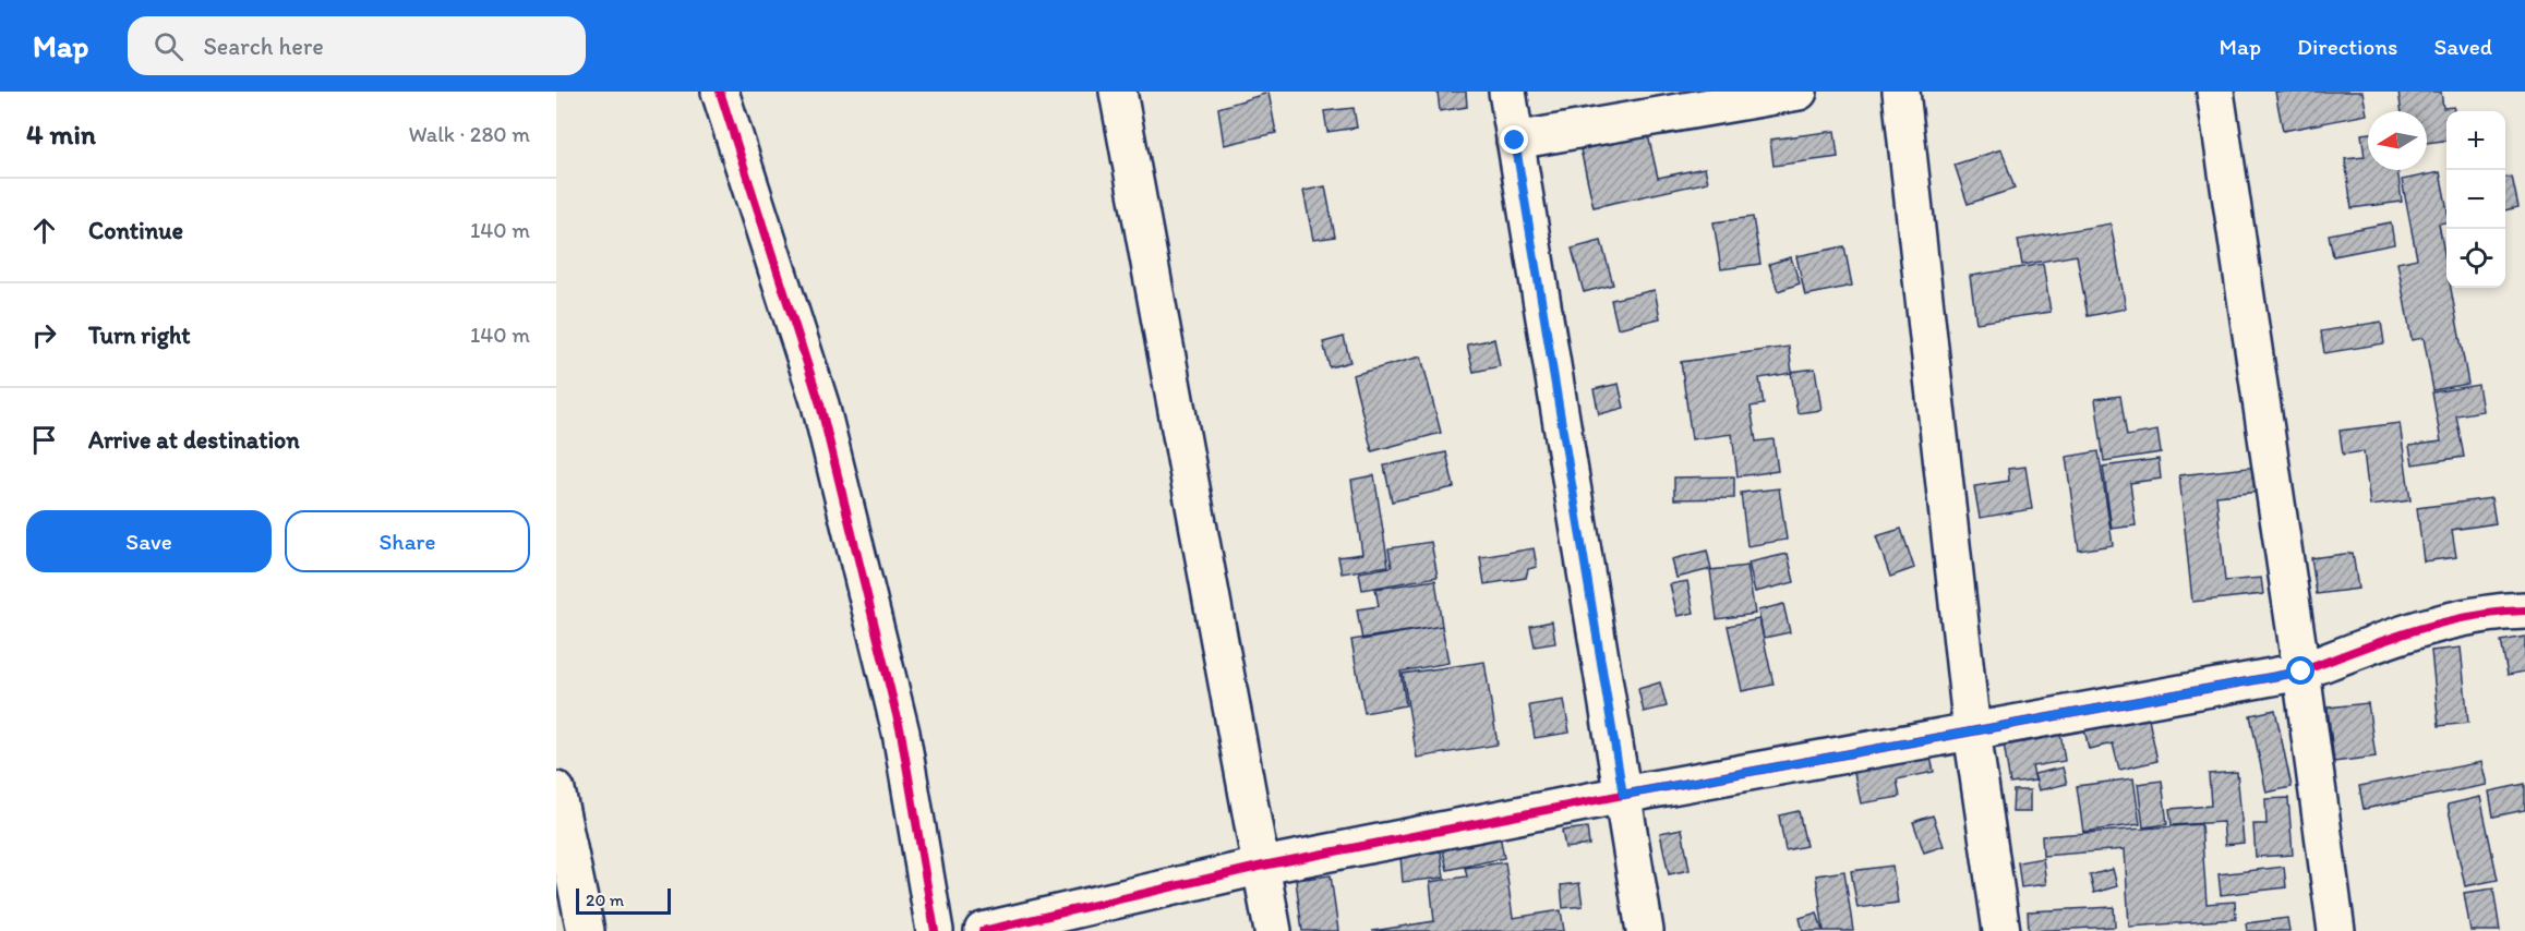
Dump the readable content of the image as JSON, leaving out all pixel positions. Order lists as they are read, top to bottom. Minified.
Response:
{"scale_bar":"20 m","north":"left","page":{"header":"Map","search":"Search here","nav":["Map","Directions","Saved"],"heading":["4 min","Walk · 280 m"],"map_buttons":["+","−"],"list":[["Continue","140 m"],["Turn right","140 m"],"Arrive at destination"],"buttons":["Save","Share"],"scale":"20 m"}}
